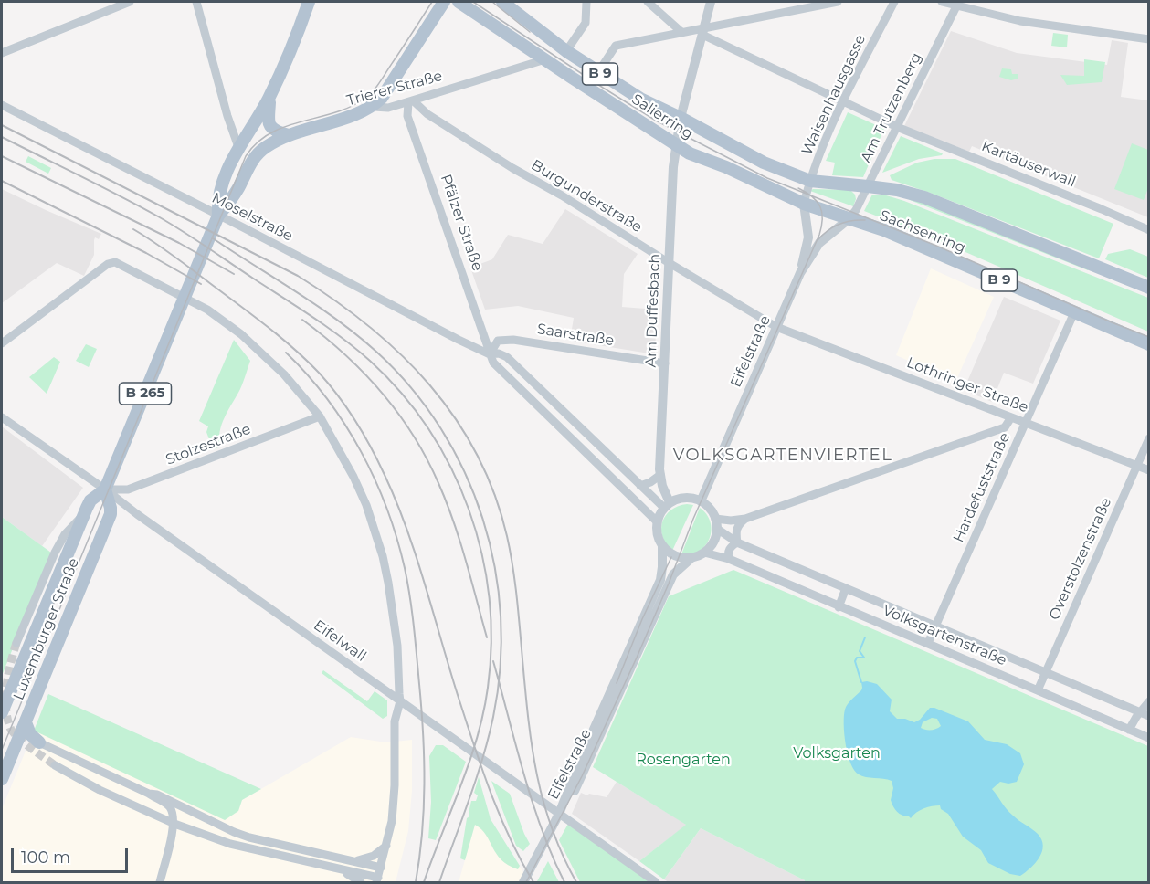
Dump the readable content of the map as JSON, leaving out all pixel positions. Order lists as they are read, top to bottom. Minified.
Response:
{"streets":{"main road":["B 9","Trierer Straße","Salierring","Sachsenring","B 265","Luxemburger Straße"],"street":["Waisenhausgasse","Am Trutzenberg","Kartäuserwall","Burgunderstraße","Moselstraße","Pfälzer Straße","Am Duffesbach","Saarstraße","Eifelstraße","Lothringer Straße","Stolzestraße","Hardefuststraße","Overstolzenstraße","Volksgartenstraße","Eifelwall"]},"crossings":[["Trierer Straße","Salierring"],["Trierer Straße","Burgunderstraße"],["Trierer Straße","Pfälzer Straße"],["Trierer Straße","Luxemburger Straße"],["Waisenhausgasse","Salierring"],["Waisenhausgasse","Kartäuserwall"],["Waisenhausgasse","Sachsenring"],["Waisenhausgasse","Eifelstraße"],["Am Trutzenberg","Kartäuserwall"],["Am Trutzenberg","Sachsenring"],["Am Trutzenberg","Eifelstraße"],["Salierring","Sachsenring"],["Salierring","Am Duffesbach"],["Salierring","Eifelstraße"],["Kartäuserwall","Am Duffesbach"],["Burgunderstraße","Pfälzer Straße"],["Burgunderstraße","Am Duffesbach"],["Burgunderstraße","Eifelstraße"],["Burgunderstraße","Lothringer Straße"],["Moselstraße","Pfälzer Straße"],["Moselstraße","Saarstraße"],["Moselstraße","Luxemburger Straße"],["Pfälzer Straße","Am Duffesbach"],["Pfälzer Straße","Saarstraße"],["Pfälzer Straße","Eifelstraße"],["Pfälzer Straße","Volksgartenstraße"],["Sachsenring","Eifelstraße"],["Sachsenring","Hardefuststraße"],["Am Duffesbach","Saarstraße"],["Am Duffesbach","Eifelstraße"],["Am Duffesbach","Volksgartenstraße"],["Eifelstraße","Lothringer Straße"],["Eifelstraße","Volksgartenstraße"],["Eifelstraße","Eifelwall"],["Lothringer Straße","Hardefuststraße"],["Lothringer Straße","Overstolzenstraße"],["Stolzestraße","Luxemburger Straße"],["Stolzestraße","Eifelwall"],["Hardefuststraße","Volksgartenstraße"],["Overstolzenstraße","Volksgartenstraße"],["Luxemburger Straße","Eifelwall"]],"districts":["VOLKSGARTENVIERTEL"],"parks":["Volksgarten","Rosengarten"],"scale_bar":"100 m"}
